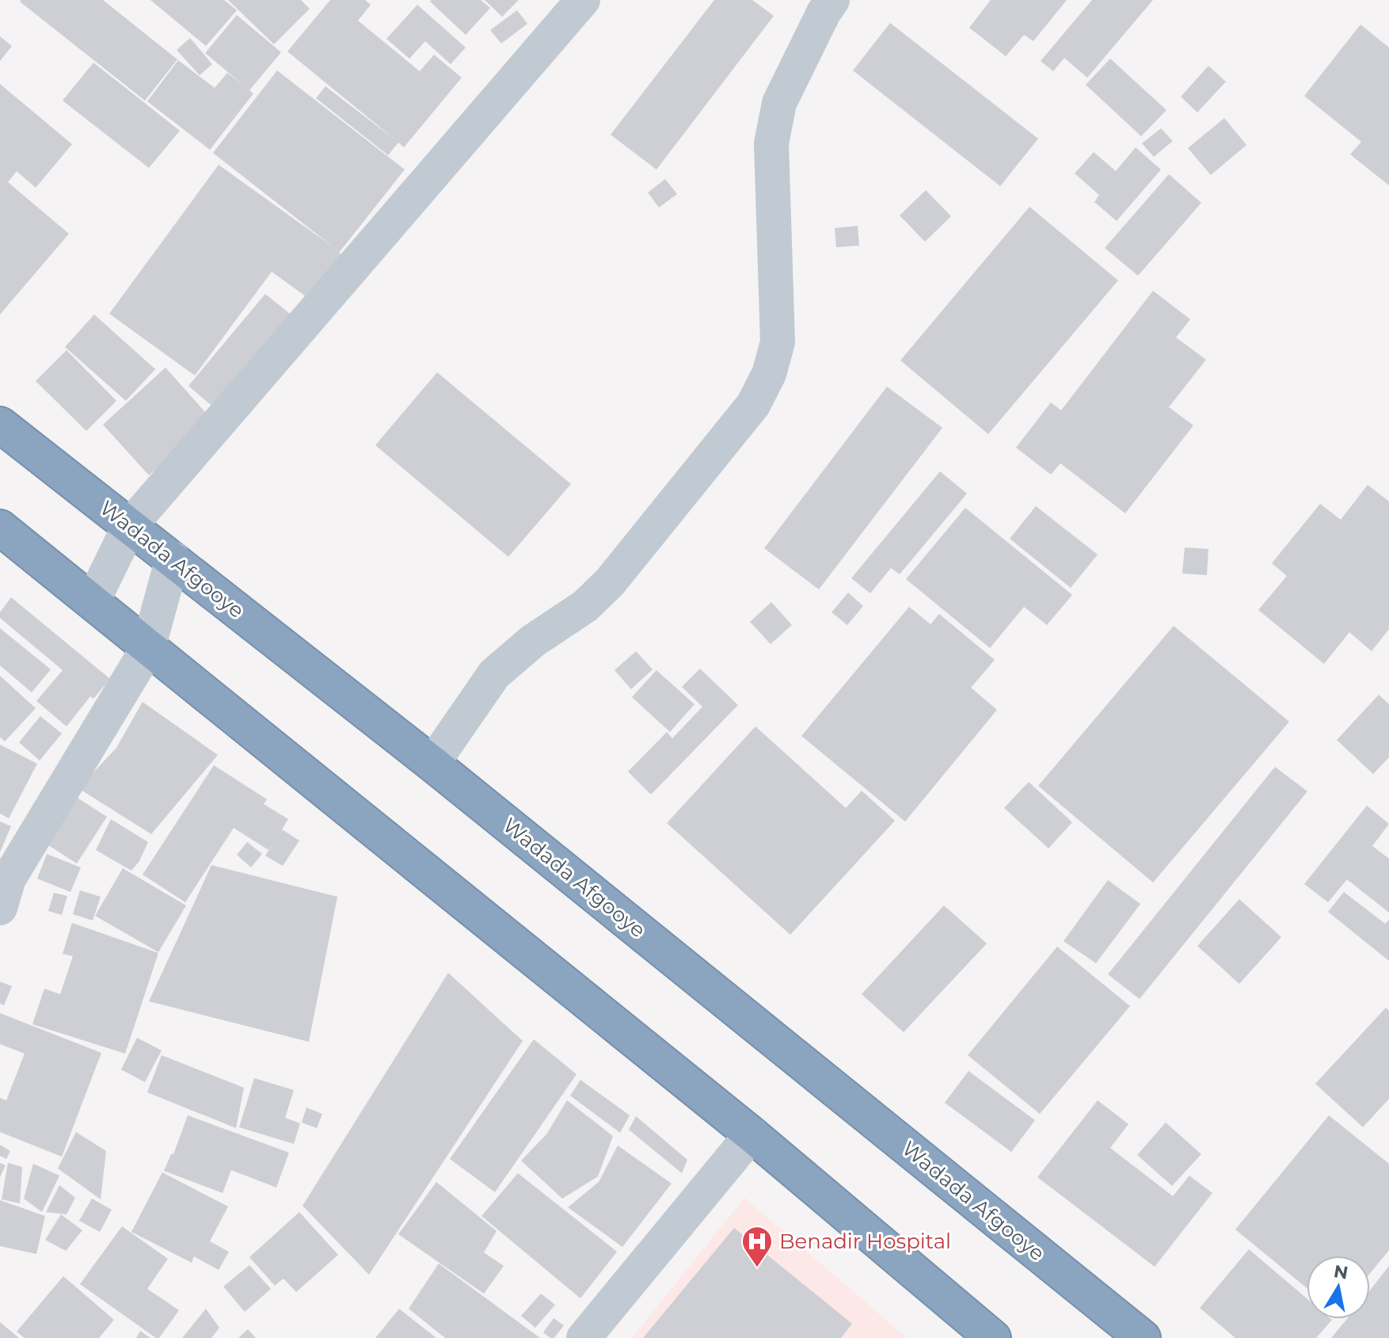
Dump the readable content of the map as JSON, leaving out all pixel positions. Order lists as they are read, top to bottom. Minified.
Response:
{"streets":{"highway":["Wadada Afgooye"]},"places":{"hospital":["Benadir Hospital"]},"north":"top"}
